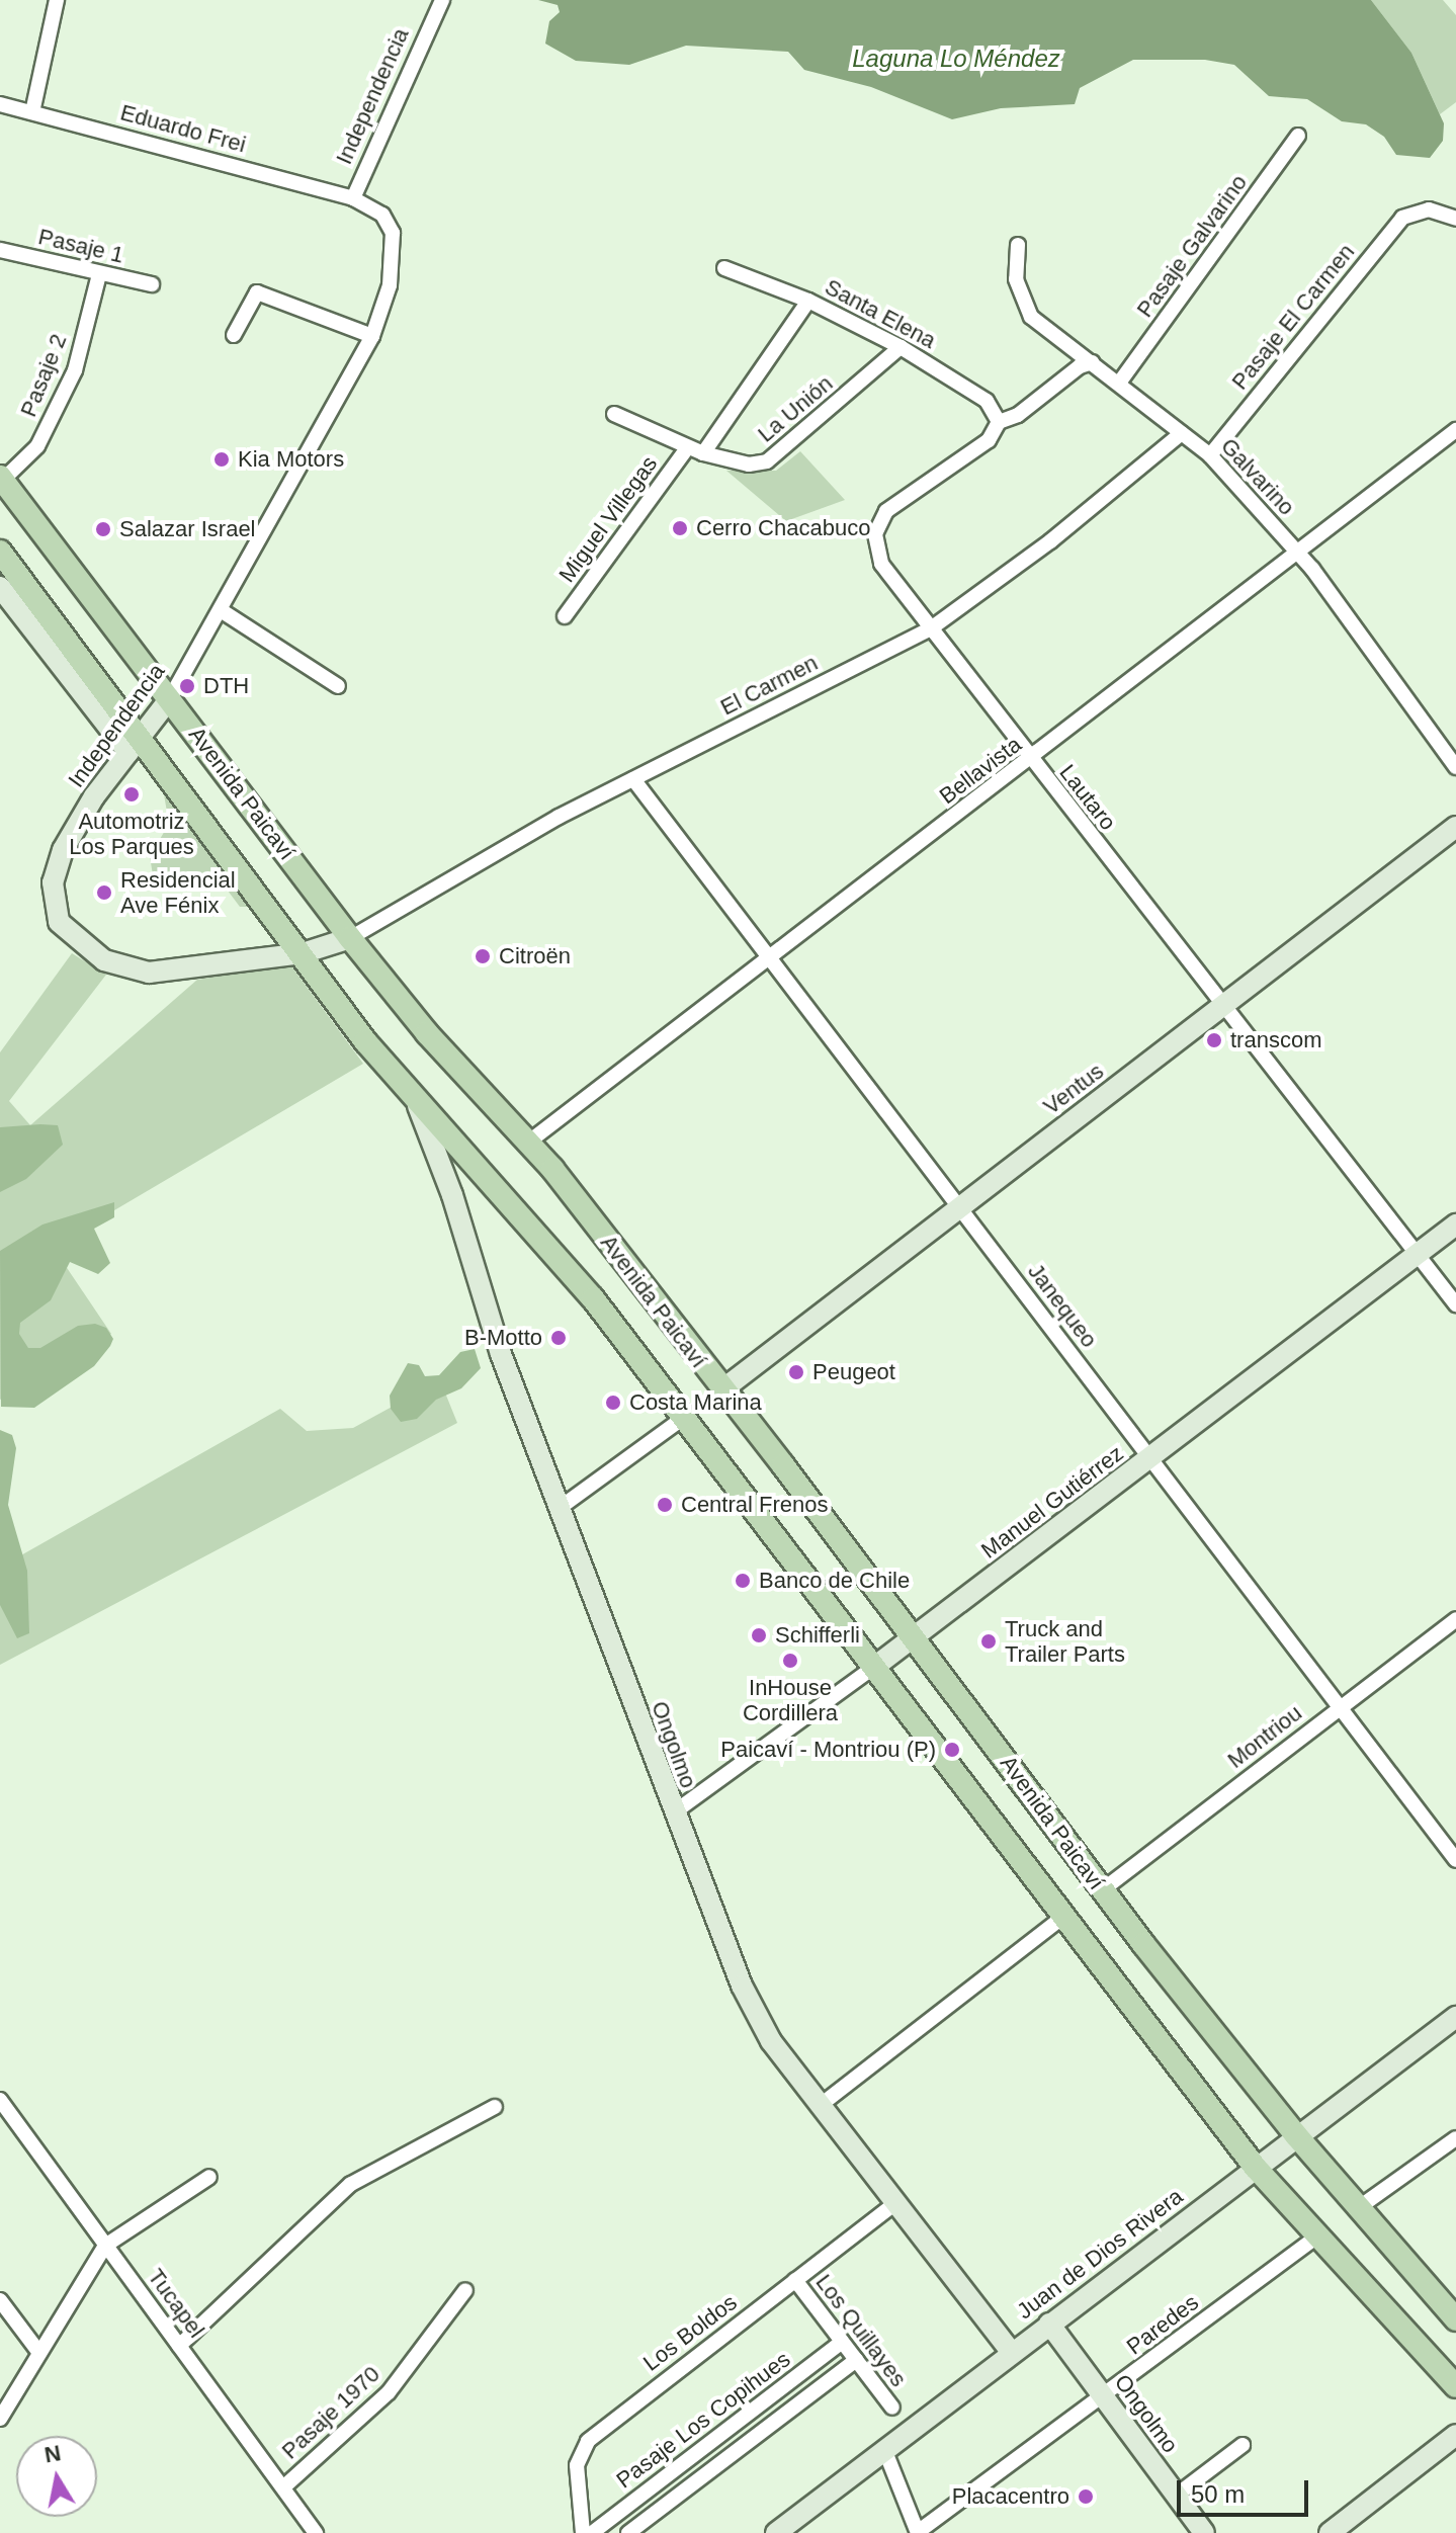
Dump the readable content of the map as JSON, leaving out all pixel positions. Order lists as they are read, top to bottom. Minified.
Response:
{"streets":{"main road":["Avenida Paicaví"],"street":["Independencia","Eduardo Frei","Pasaje 1","Pasaje Galvarino","Santa Elena","Pasaje El Carmen","Pasaje 2","La Unión","Galvarino","Miguel Villegas","El Carmen","Bellavista","Lautaro","Ventus","Janequeo","Manuel Gutiérrez","Montriou","Ongolmo","Juan de Dios Rivera","Tucapel","Paredes","Los Quillayes","Los Boldos","Pasaje 1970","Pasaje Los Copihues"]},"crossings":[["Independencia","Eduardo Frei"],["Independencia","El Carmen"],["Independencia","Avenida Paicaví"],["Pasaje 1","Pasaje 2"],["Pasaje Galvarino","Galvarino"],["Santa Elena","La Unión"],["Santa Elena","Lautaro"],["Pasaje El Carmen","Galvarino"],["Pasaje 2","Avenida Paicaví"],["Galvarino","El Carmen"],["Galvarino","Bellavista"],["Galvarino","Lautaro"],["El Carmen","Avenida Paicaví"],["El Carmen","Lautaro"],["El Carmen","Janequeo"],["Bellavista","Avenida Paicaví"],["Bellavista","Lautaro"],["Bellavista","Janequeo"],["Avenida Paicaví","Ventus"],["Avenida Paicaví","Manuel Gutiérrez"],["Avenida Paicaví","Montriou"],["Avenida Paicaví","Ongolmo"],["Avenida Paicaví","Juan de Dios Rivera"],["Avenida Paicaví","Paredes"],["Lautaro","Ventus"],["Lautaro","Manuel Gutiérrez"],["Ventus","Janequeo"],["Janequeo","Manuel Gutiérrez"],["Janequeo","Montriou"],["Manuel Gutiérrez","Ongolmo"],["Ongolmo","Juan de Dios Rivera"],["Ongolmo","Paredes"],["Ongolmo","Los Boldos"],["Tucapel","Pasaje 1970"],["Los Quillayes","Los Boldos"],["Los Quillayes","Pasaje Los Copihues"]],"water":["Laguna Lo Méndez"],"places":["Kia Motors","Cerro Chacabuco","Salazar Israel","DTH","Automotriz Los Parques","Residencial Ave Fénix","Citroën","transcom","B-Motto","Peugeot","Costa Marina","Central Frenos","Banco de Chile","Schifferli","Truck and Trailer Parts","InHouse Cordillera","Paicaví - Montriou (P)","Placacentro"],"scale_bar":"50 m","north":"top"}
